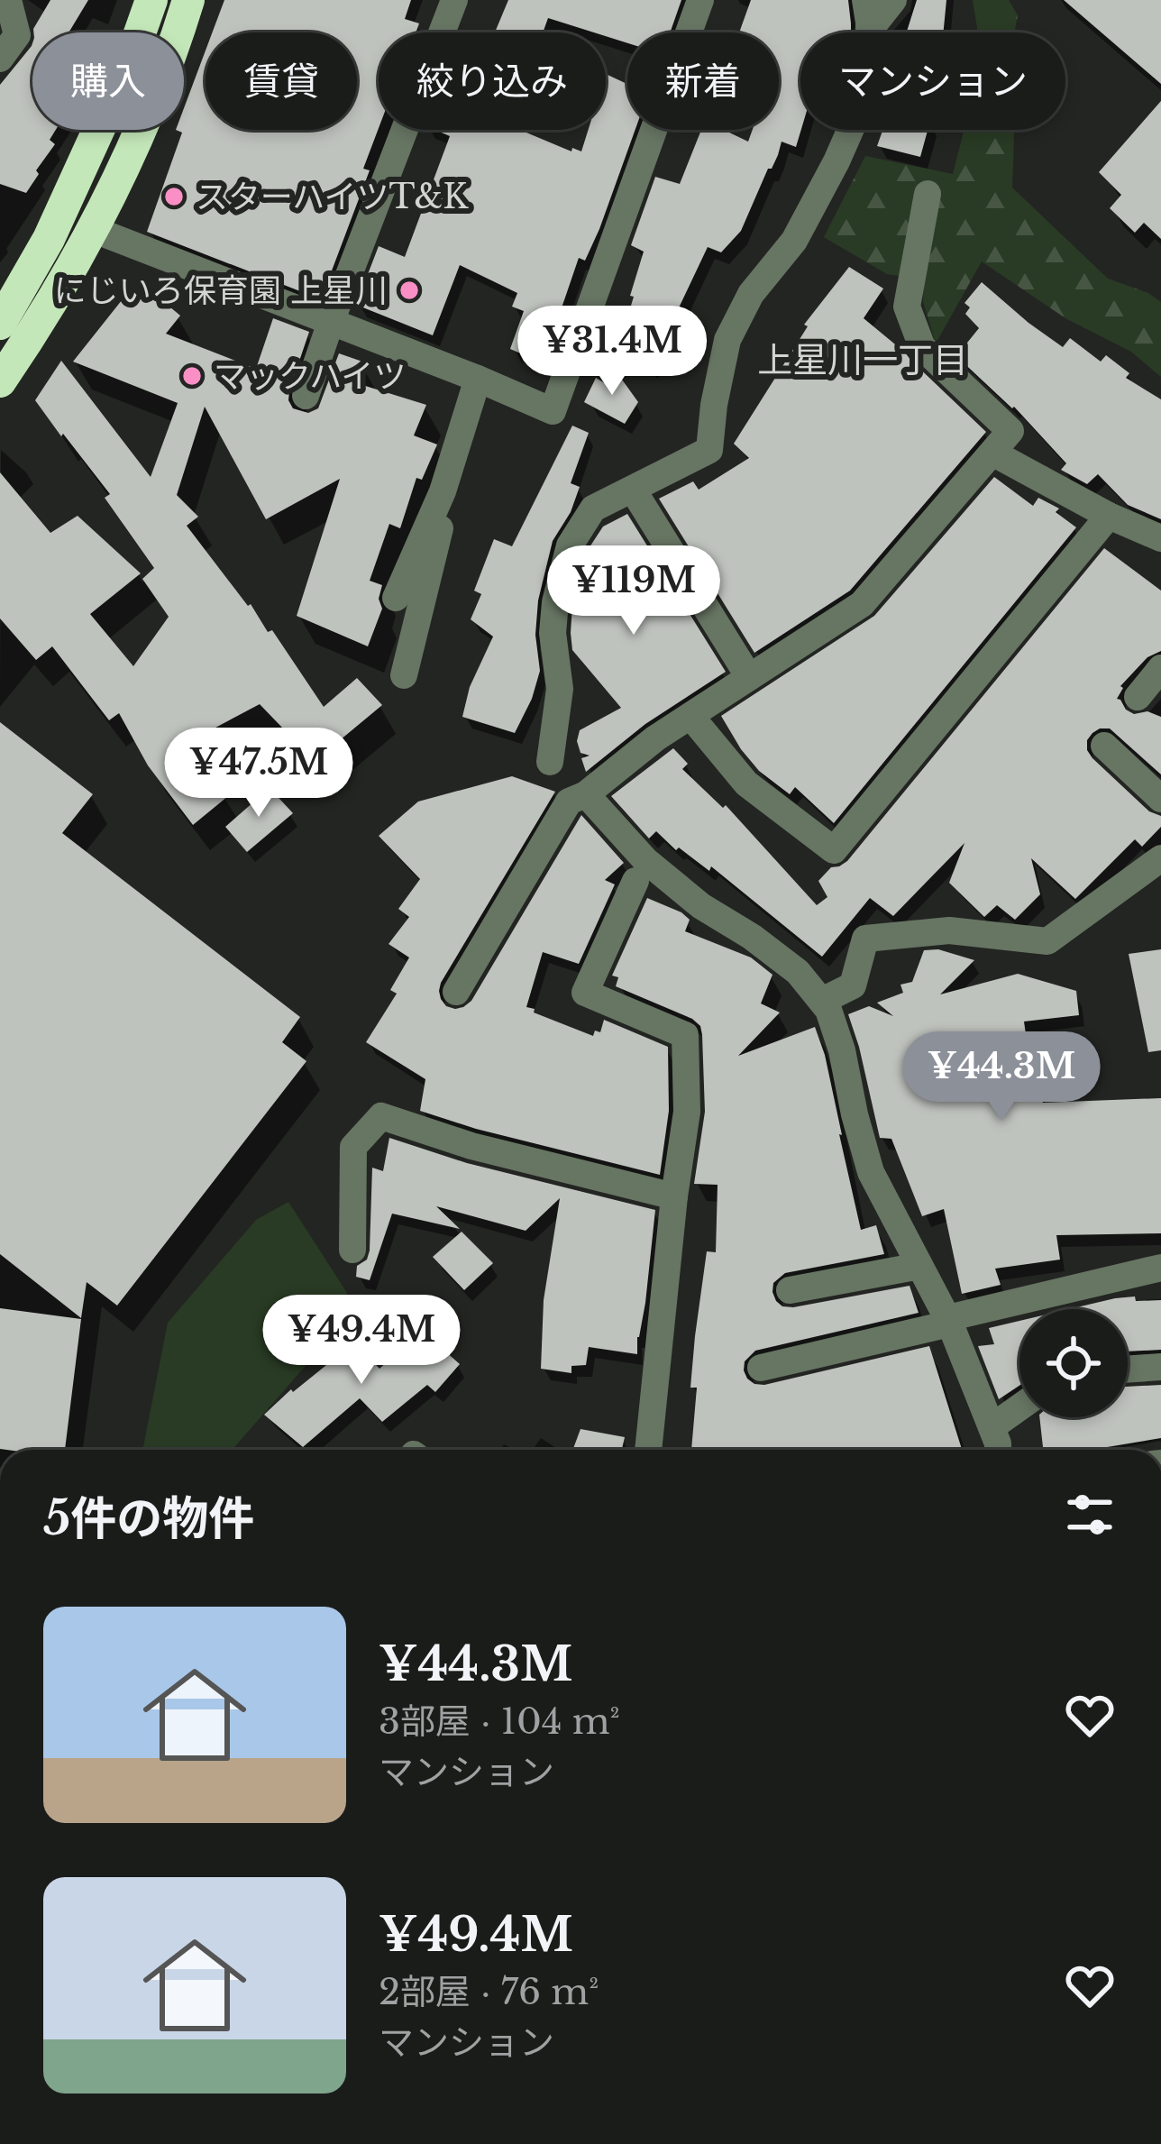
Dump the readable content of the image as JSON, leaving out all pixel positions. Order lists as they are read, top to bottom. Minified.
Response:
{"districts":["上星川一丁目"],"places":["スターハイツT&K","にじいろ保育園 上星川","マックハイツ"],"page":{"chip":["購入","賃貸","絞り込み","新着","マンション"],"price":["¥31.4M","¥119M","¥47.5M","¥44.3M","¥49.4M"],"heading":"5件の物件","list":[{"name":"¥44.3M","note":"3部屋 · 104 m² · マンション"},{"name":"¥49.4M","note":"2部屋 · 76 m² · マンション"}]}}
